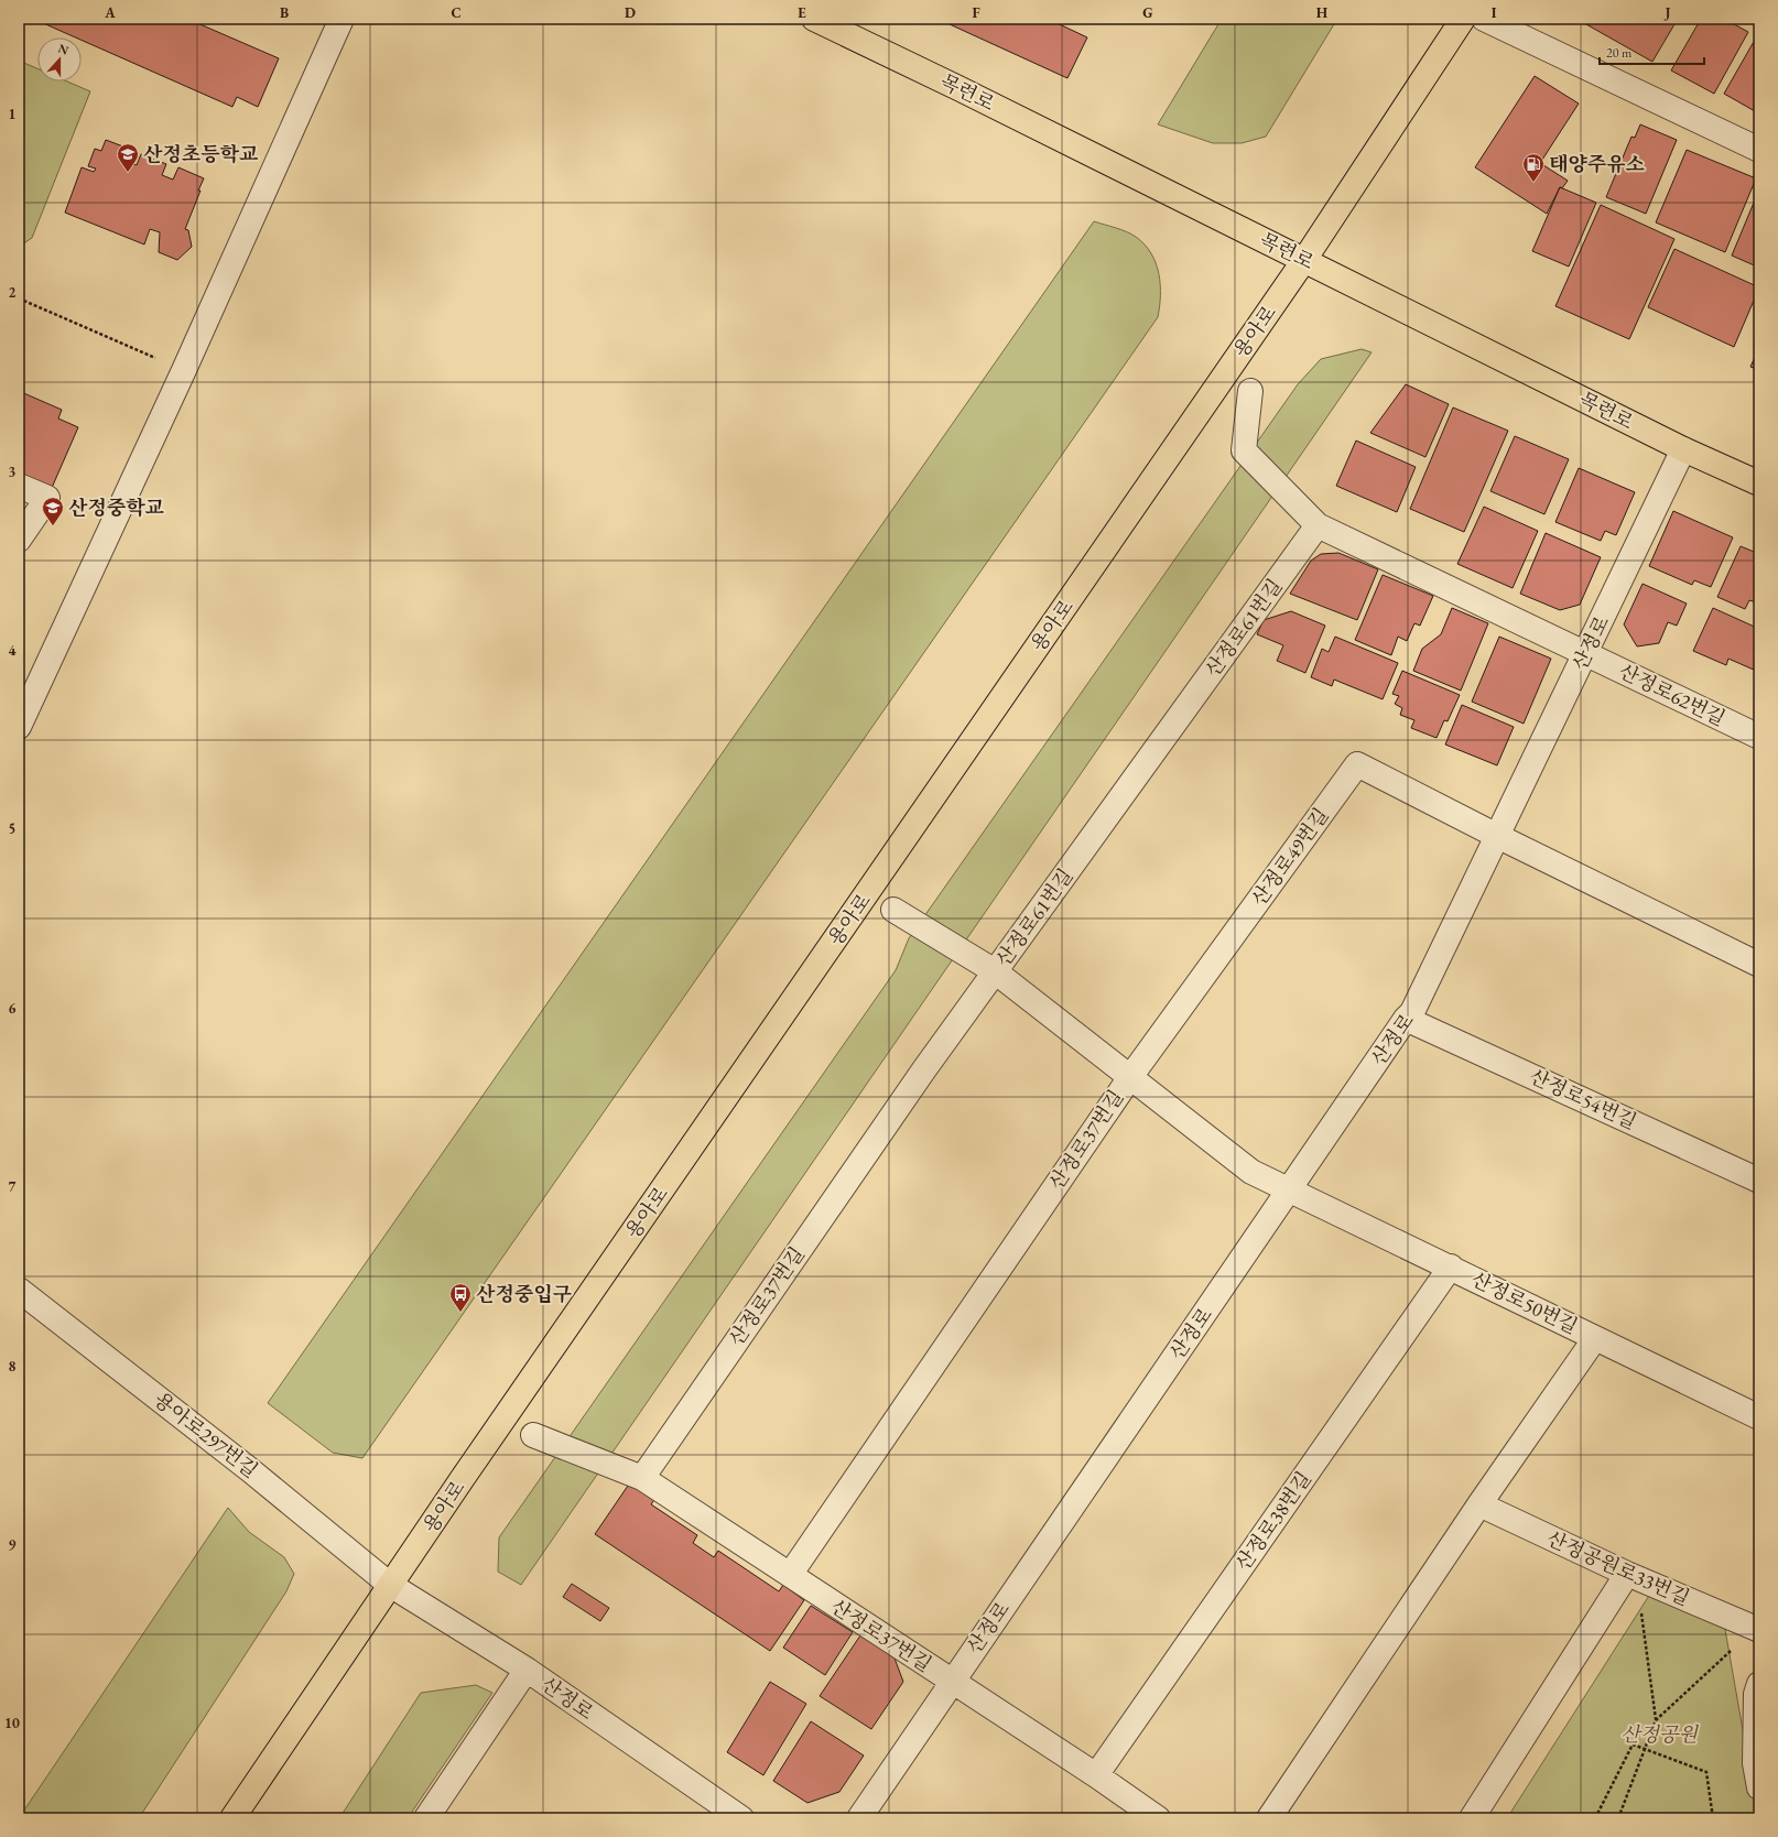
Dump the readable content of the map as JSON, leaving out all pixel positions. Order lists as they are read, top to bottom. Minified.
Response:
{"streets":{"main road":["목련로","용아로"],"street":["산정로61번길","산정로","산정로62번길","산정로49번길","산정로54번길","산정로37번길","산정로50번길","용아로297번길","산정로38번길","산정공원로33번길"]},"crossings":[["목련로","용아로"],["목련로","산정로"],["용아로","산정로"],["용아로","용아로297번길"],["산정로61번길","산정로37번길"],["산정로","산정로62번길"],["산정로","산정로49번길"],["산정로","산정로54번길"],["산정로","산정로37번길"],["산정로","산정로50번길"],["산정로","용아로297번길"],["산정로49번길","산정로37번길"],["산정로50번길","산정로38번길"]],"parks":["산정공원"],"places":{"school or university":["산정초등학교","산정중학교"],"fuel station":["태양주유소"],"bus stop":["산정중입구"]},"scale_bar":"20 m","north":"top","grid":{"columns":["A","B","C","D","E","F","G","H","I","J"],"rows":["1","2","3","4","5","6","7","8","9","10"]}}
